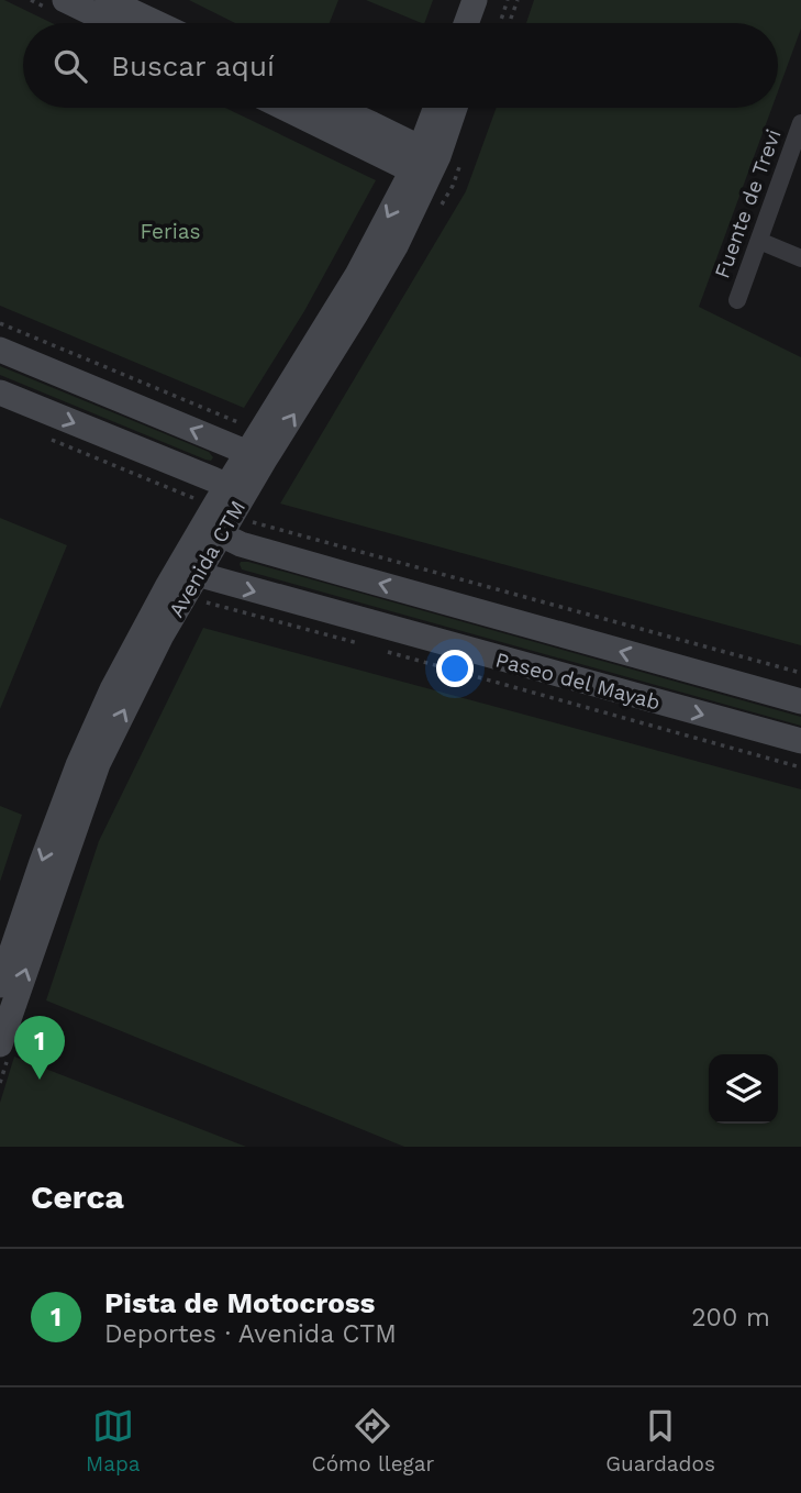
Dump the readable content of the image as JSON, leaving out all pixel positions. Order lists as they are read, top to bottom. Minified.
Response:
{"streets":{"main road":["Avenida CTM","Paseo del Mayab"],"street":["Fuente de Trevi"]},"crossings":[["Avenida CTM","Paseo del Mayab"]],"parks":["Ferias"],"page":{"search":"Buscar aquí","pins":"1","heading":"Cerca","list":[{"mark":"1","name":"Pista de Motocross","note":"Deportes · Avenida CTM","value":"200 m"}],"nav":["Mapa","Cómo llegar","Guardados"]}}
